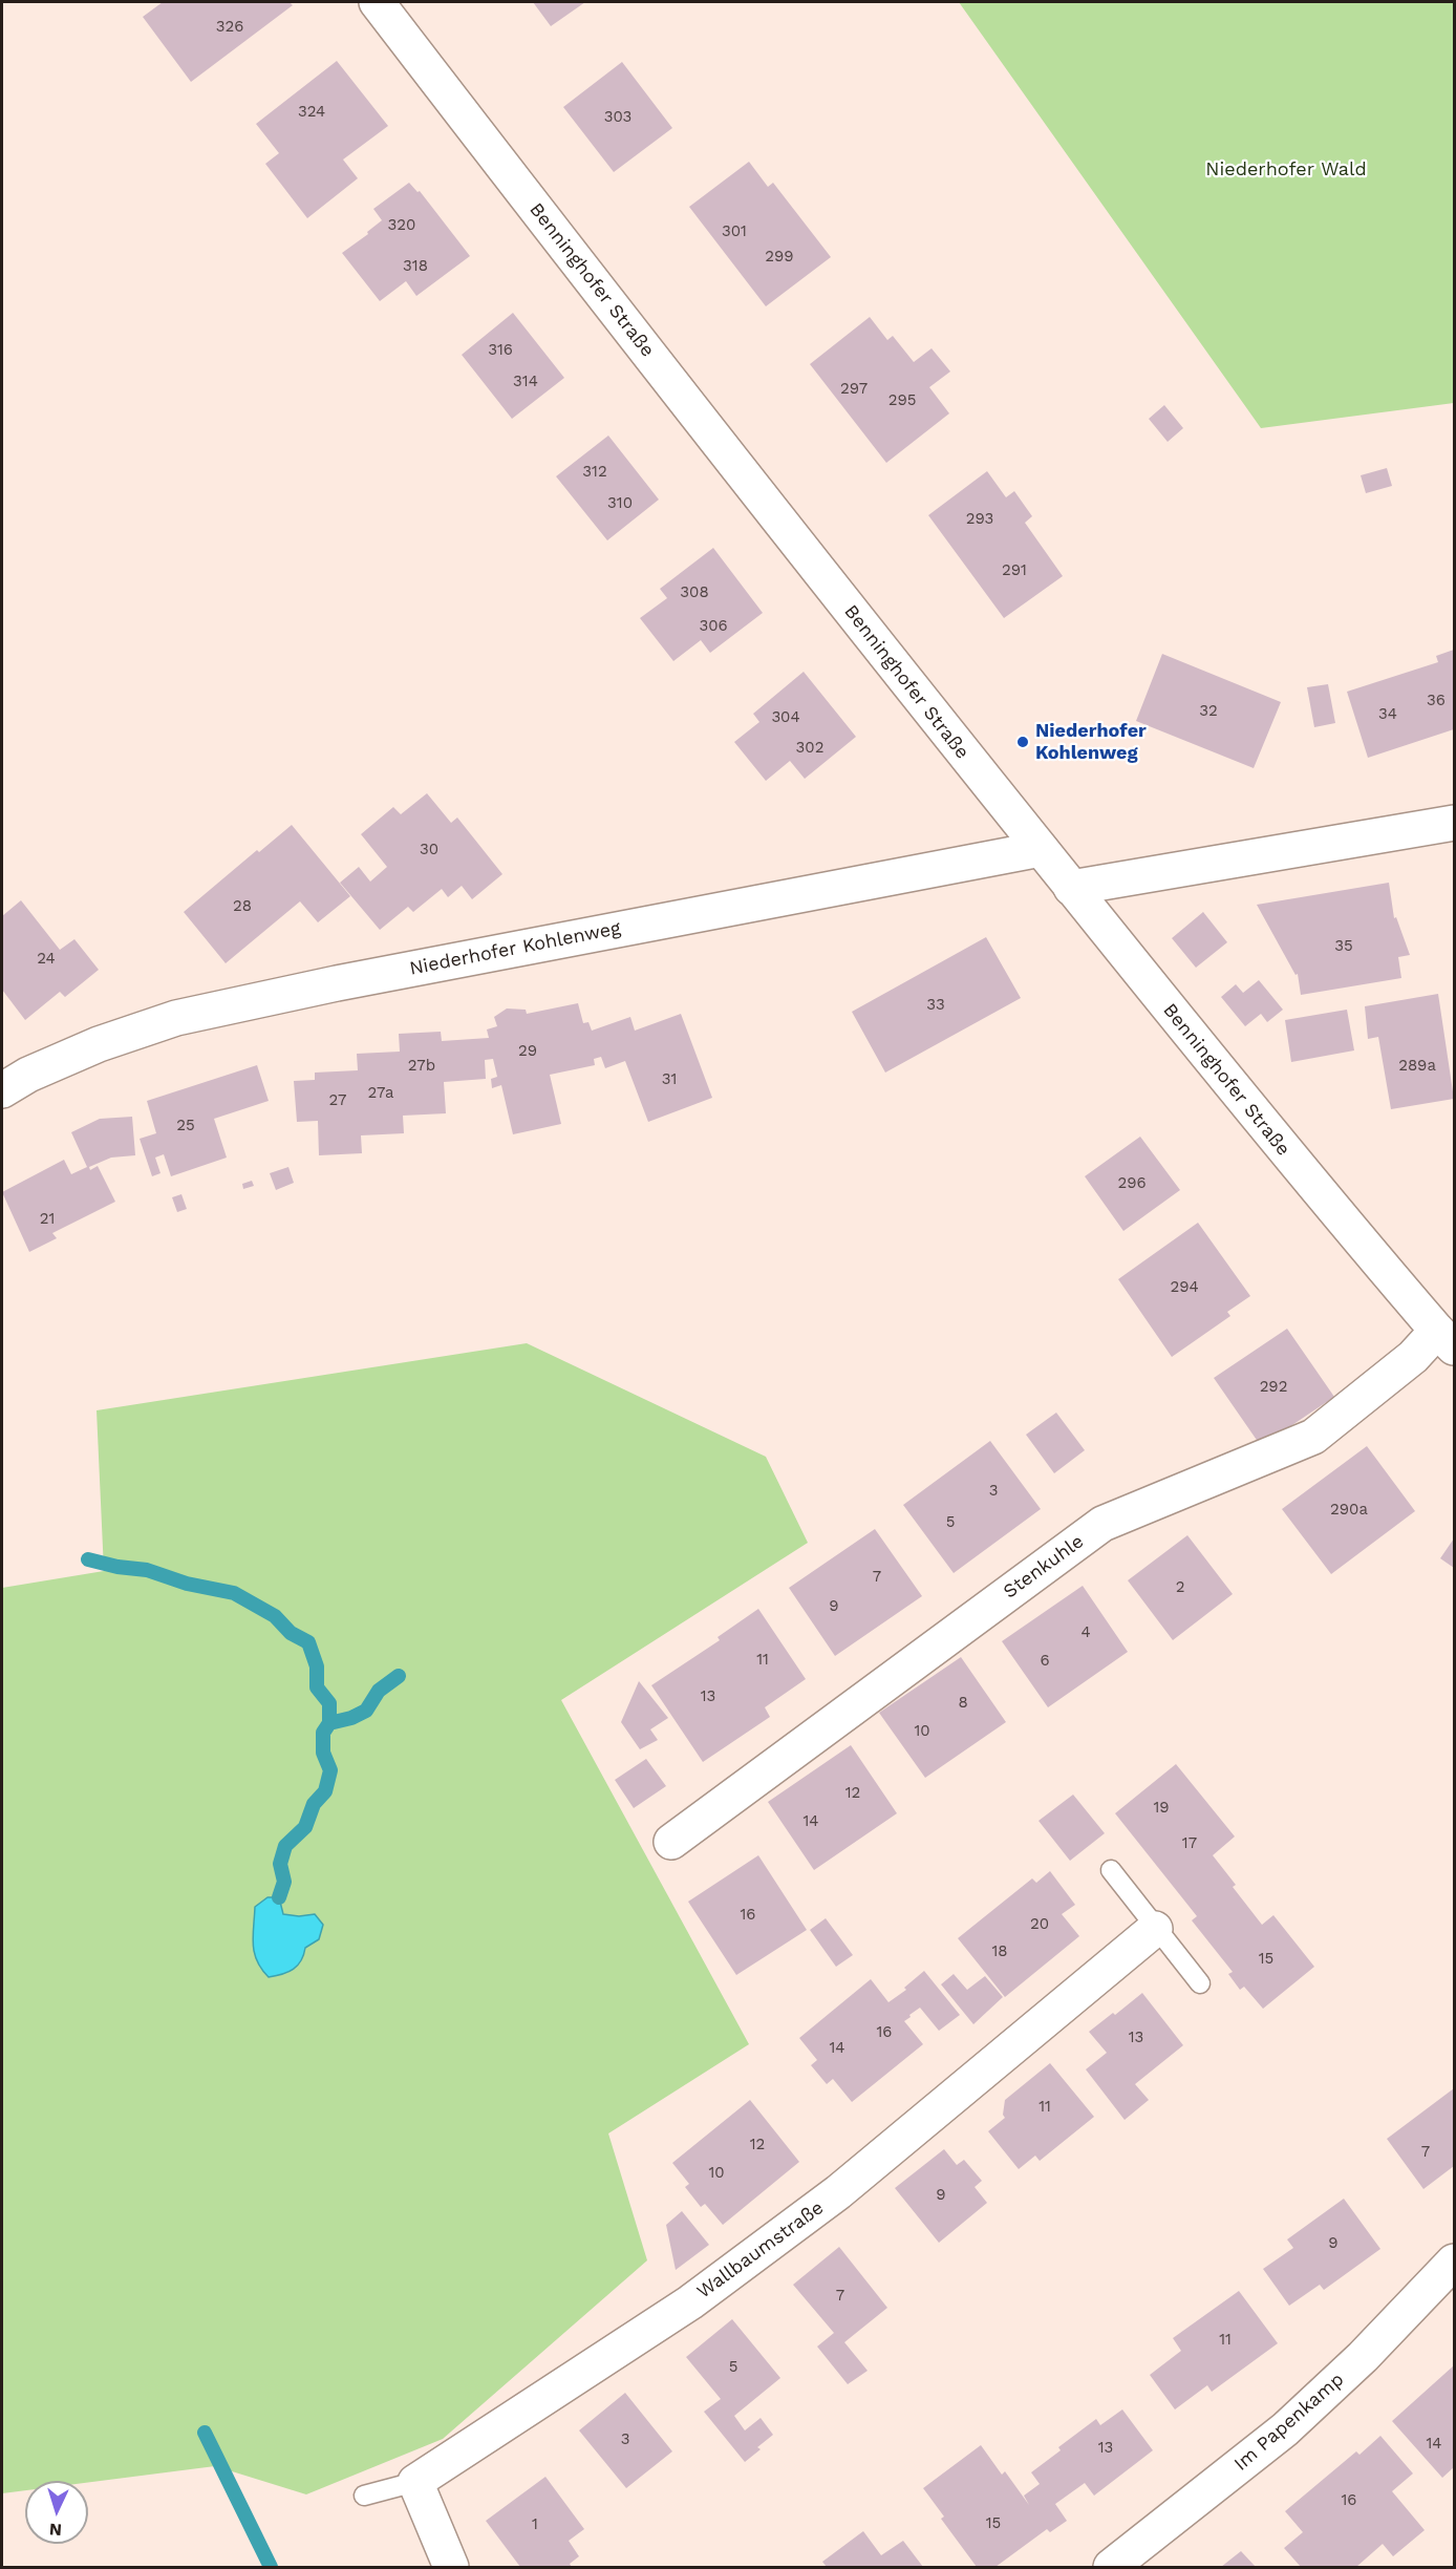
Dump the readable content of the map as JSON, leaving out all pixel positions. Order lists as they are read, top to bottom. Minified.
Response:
{"streets":{"street":["Benninghofer Straße","Niederhofer Kohlenweg","Stenkuhle","Wallbaumstraße","Im Papenkamp"]},"crossings":[["Benninghofer Straße","Niederhofer Kohlenweg"],["Benninghofer Straße","Stenkuhle"]],"parks":["Niederhofer Wald"],"places":["Niederhofer Kohlenweg"],"house_numbers":["326","324","303","320","301","299","318","316","314","297","295","312","310","293","291","308","306","36","32","34","304","302","30","28","35","24","33","29","27b","289a","31","27a","27","25","296","21","294","292","3","290a","5","7","2","9","4","11","6","13","8","10","12","19","14","17","16","20","18","15","16","13","14","11","12","7","10","9","9","7","11","5","3","14","13","16","15","1"],"north":"bottom"}
